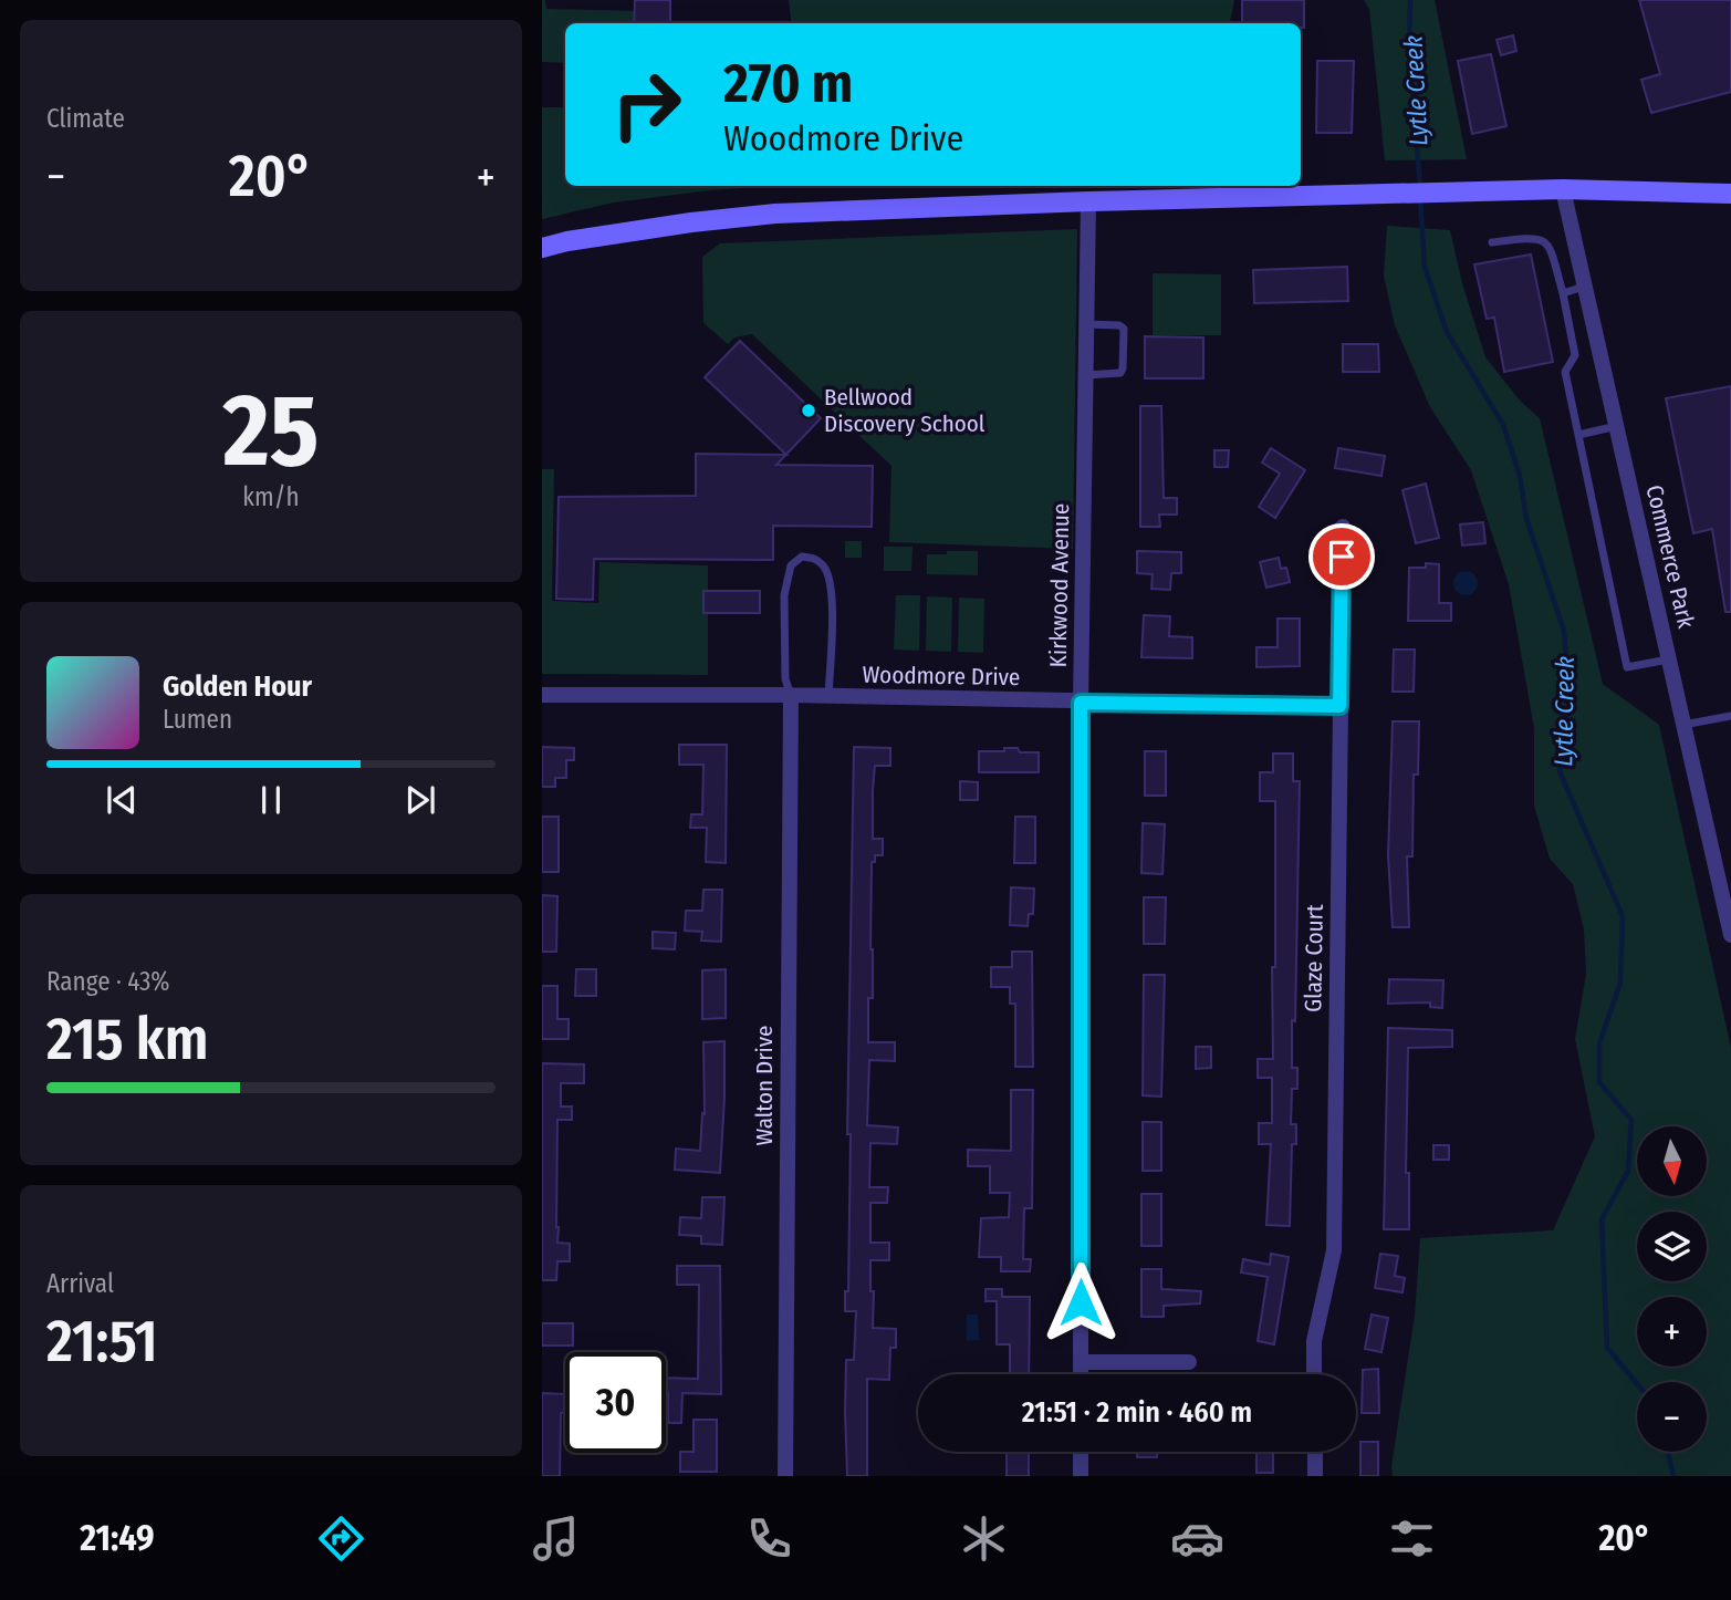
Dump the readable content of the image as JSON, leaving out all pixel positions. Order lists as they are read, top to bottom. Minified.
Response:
{"streets":{"street":["Commerce Park","Kirkwood Avenue","Woodmore Drive","Glaze Court","Walton Drive"]},"crossings":[["Kirkwood Avenue","Woodmore Drive"],["Woodmore Drive","Glaze Court"],["Woodmore Drive","Walton Drive"]],"water":["Lytle Creek"],"places":["Bellwood Discovery School"],"north":"bottom","page":{"tile":["Climate",["25","km/h"],["Range · 43%","215 km"],["Arrival","21:51"]],"turn":["270 m","Woodmore Drive"],"heat":["−","20°","+"],"song":["Golden Hour","Lumen"],"map_buttons":["+","−"],"limit":"30","trip":"21:51 · 2 min · 460 m","tabs":["21:49","20°"]}}
